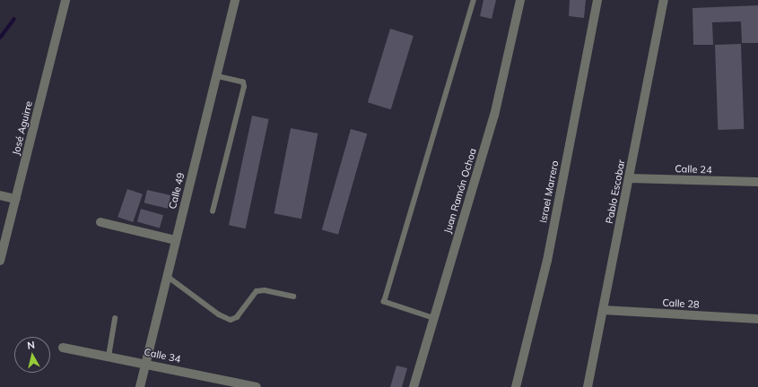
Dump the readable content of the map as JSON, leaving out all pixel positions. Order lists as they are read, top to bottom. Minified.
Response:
{"streets":{"street":["José Aguirre","Calle 24","Calle 49","Juan Ramón Ochoa","Israel Marrero","Pablo Escobar","Calle 28","Calle 34"]},"crossings":[["Calle 24","Pablo Escobar"],["Calle 49","Calle 34"],["Pablo Escobar","Calle 28"]],"north":"top"}
